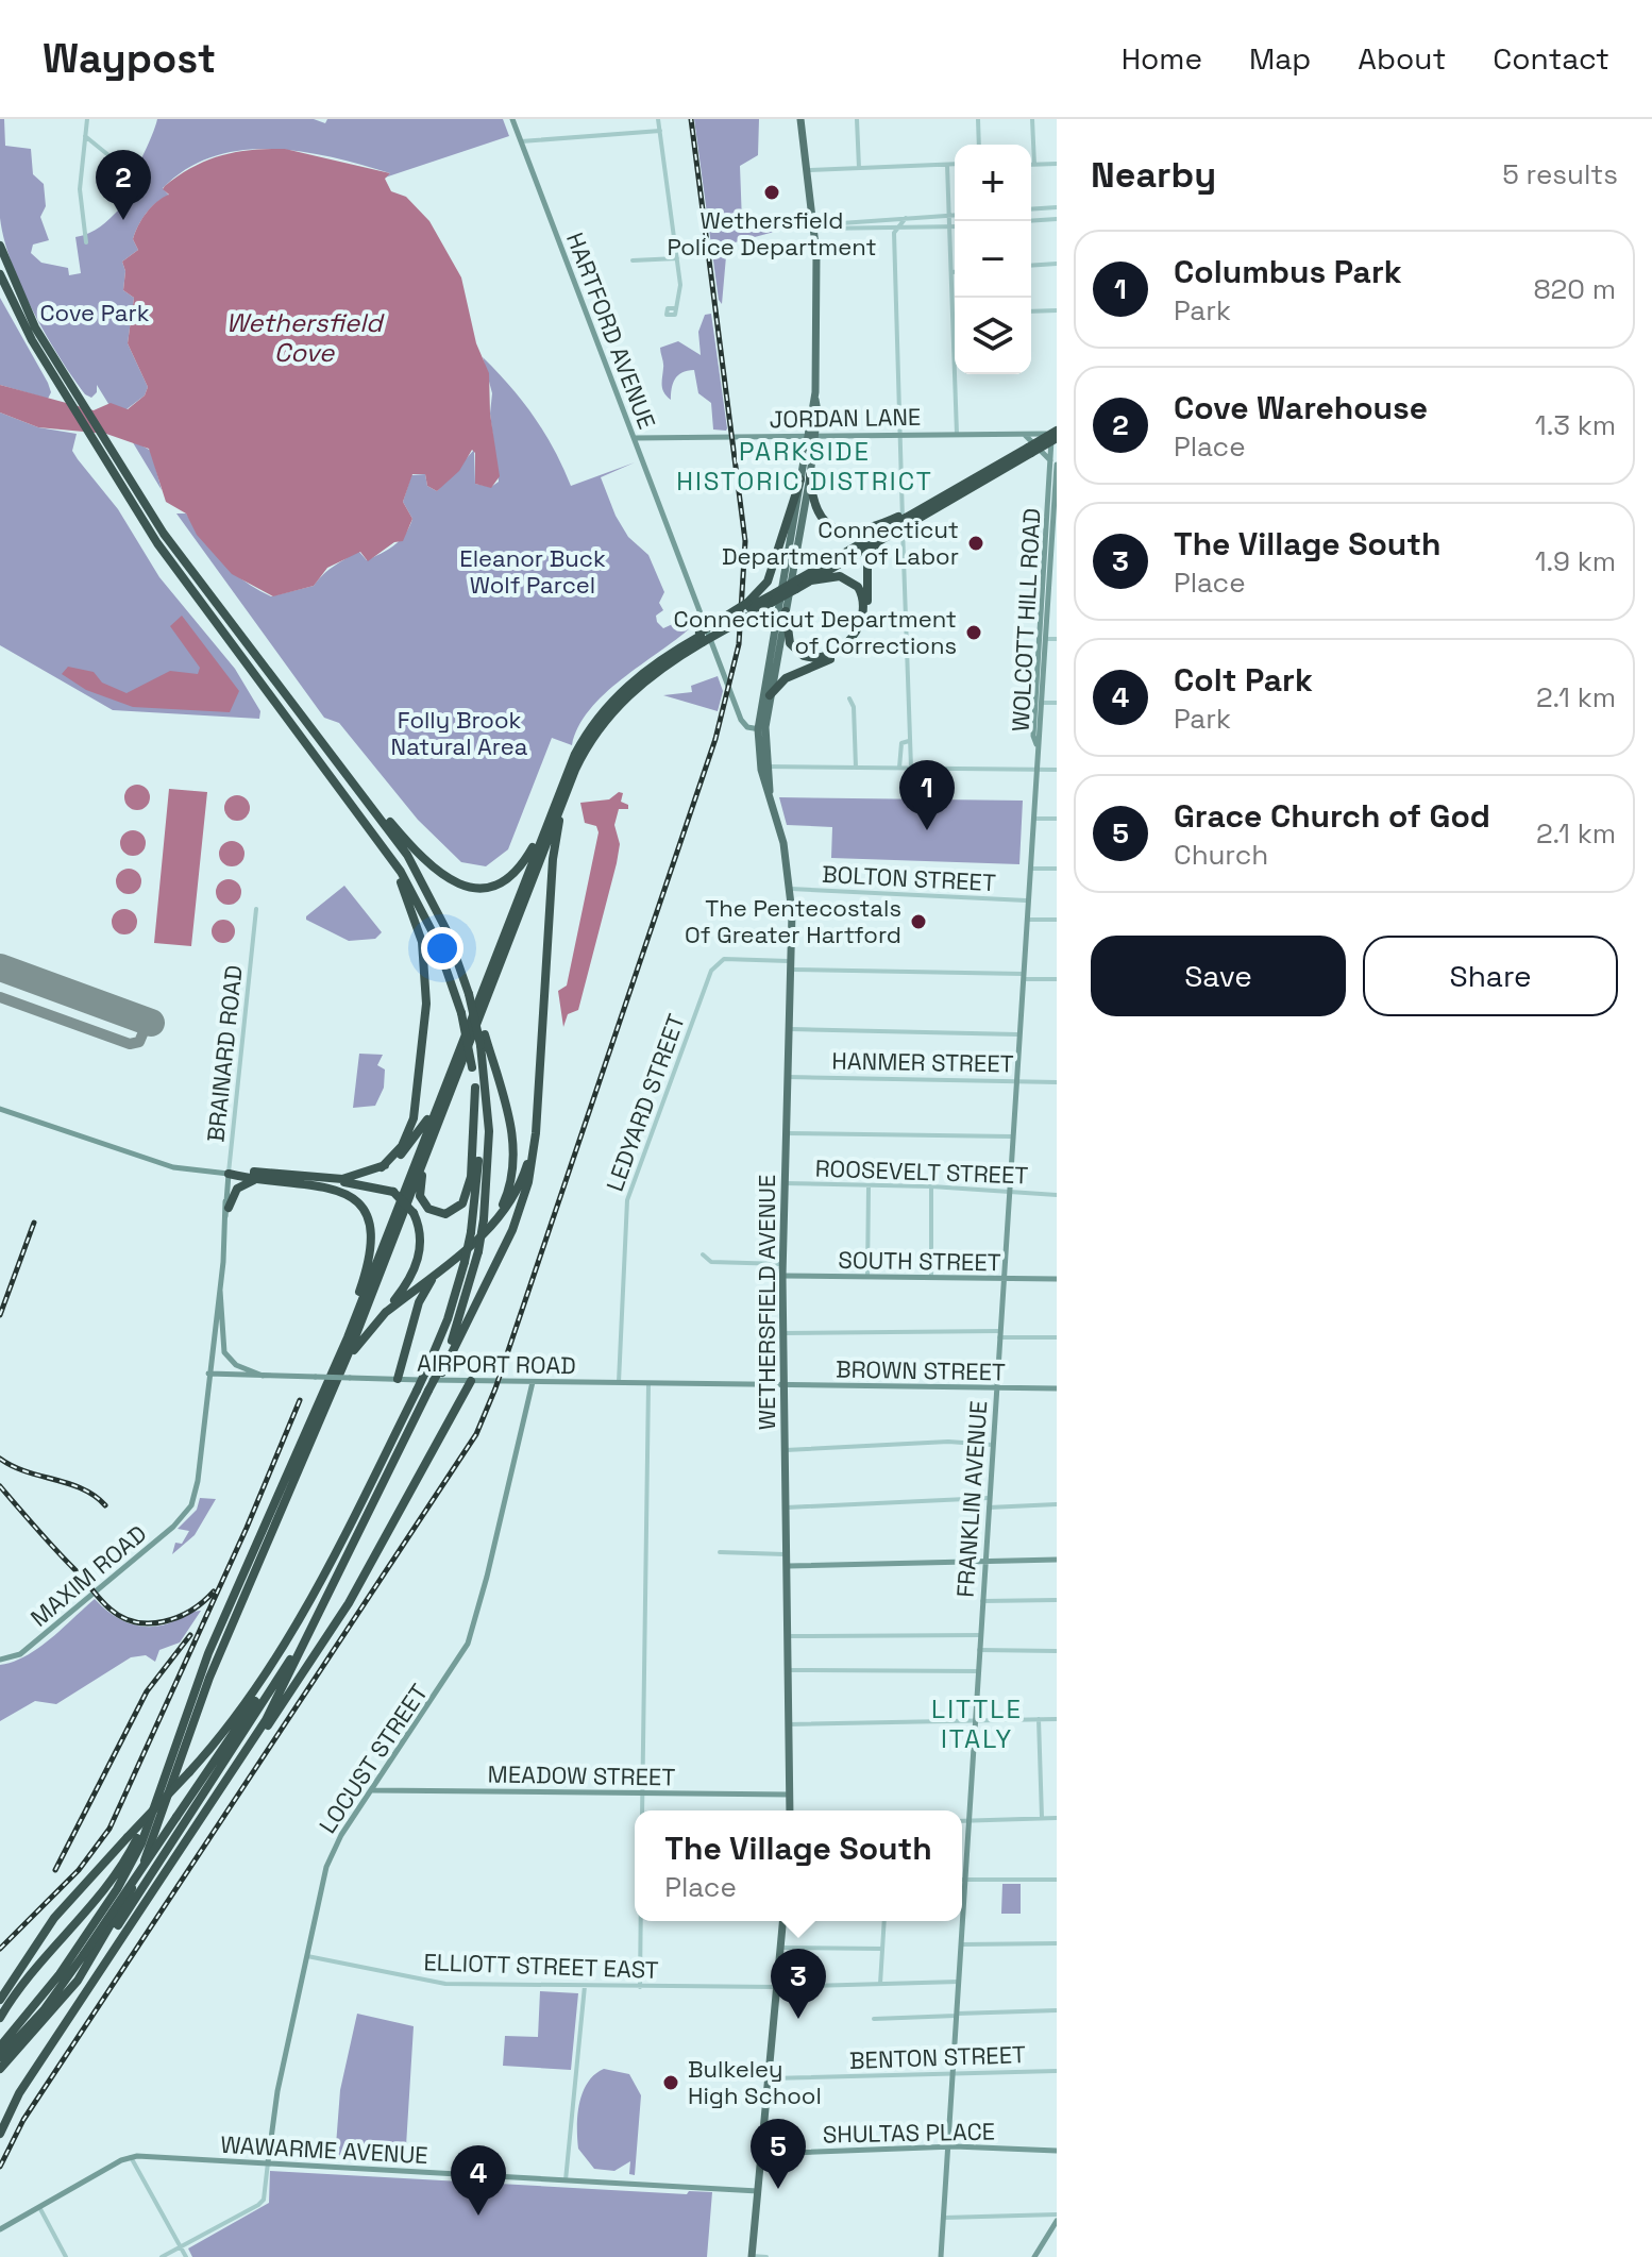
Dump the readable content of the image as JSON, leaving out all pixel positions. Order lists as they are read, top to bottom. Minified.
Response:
{"streets":{"main road":["WETHERSFIELD AVENUE"],"street":["HARTFORD AVENUE","JORDAN LANE","WOLCOTT HILL ROAD","BOLTON STREET","BRAINARD ROAD","HANMER STREET","LEDYARD STREET","ROOSEVELT STREET","SOUTH STREET","AIRPORT ROAD","BROWN STREET","FRANKLIN AVENUE","MAXIM ROAD","LOCUST STREET","MEADOW STREET","ELLIOTT STREET EAST","BENTON STREET","SHULTAS PLACE","WAWARME AVENUE"]},"crossings":[["HARTFORD AVENUE","JORDAN LANE"],["HARTFORD AVENUE","WETHERSFIELD AVENUE"],["JORDAN LANE","WOLCOTT HILL ROAD"],["WOLCOTT HILL ROAD","FRANKLIN AVENUE"],["BOLTON STREET","WETHERSFIELD AVENUE"],["BOLTON STREET","FRANKLIN AVENUE"],["BRAINARD ROAD","AIRPORT ROAD"],["BRAINARD ROAD","MAXIM ROAD"],["HANMER STREET","WETHERSFIELD AVENUE"],["HANMER STREET","FRANKLIN AVENUE"],["LEDYARD STREET","WETHERSFIELD AVENUE"],["LEDYARD STREET","AIRPORT ROAD"],["LEDYARD STREET","FRANKLIN AVENUE"],["ROOSEVELT STREET","WETHERSFIELD AVENUE"],["ROOSEVELT STREET","FRANKLIN AVENUE"],["SOUTH STREET","WETHERSFIELD AVENUE"],["SOUTH STREET","FRANKLIN AVENUE"],["WETHERSFIELD AVENUE","AIRPORT ROAD"],["WETHERSFIELD AVENUE","BROWN STREET"],["WETHERSFIELD AVENUE","MEADOW STREET"],["AIRPORT ROAD","BROWN STREET"],["AIRPORT ROAD","LOCUST STREET"],["BROWN STREET","FRANKLIN AVENUE"],["FRANKLIN AVENUE","ELLIOTT STREET EAST"],["FRANKLIN AVENUE","BENTON STREET"],["FRANKLIN AVENUE","SHULTAS PLACE"],["LOCUST STREET","MEADOW STREET"],["LOCUST STREET","ELLIOTT STREET EAST"],["LOCUST STREET","WAWARME AVENUE"]],"districts":["PARKSIDE HISTORIC DISTRICT","LITTLE ITALY"],"water":["Wethersfield Cove"],"parks":["Cove Park","Eleanor Buck Wolf Parcel","Folly Brook Natural Area"],"places":["Wethersfield Police Department","Connecticut Department of Labor","Connecticut Department of Corrections","The Pentecostals Of Greater Hartford","Bulkeley High School"],"page":{"header":"Waypost","nav":["Home","Map","About","Contact"],"heading":["Nearby","5 results"],"map_buttons":["+","−"],"pins":["2","1","3","5","4"],"list":[{"mark":"1","name":"Columbus Park","note":"Park","value":"820 m"},{"mark":"2","name":"Cove Warehouse","note":"Place","value":"1.3 km"},{"mark":"3","name":"The Village South","note":"Place","value":"1.9 km"},{"mark":"4","name":"Colt Park","note":"Park","value":"2.1 km"},{"mark":"5","name":"Grace Church of God","note":"Church","value":"2.1 km"}],"buttons":["Save","Share"],"popup":["The Village South","Place"]}}
